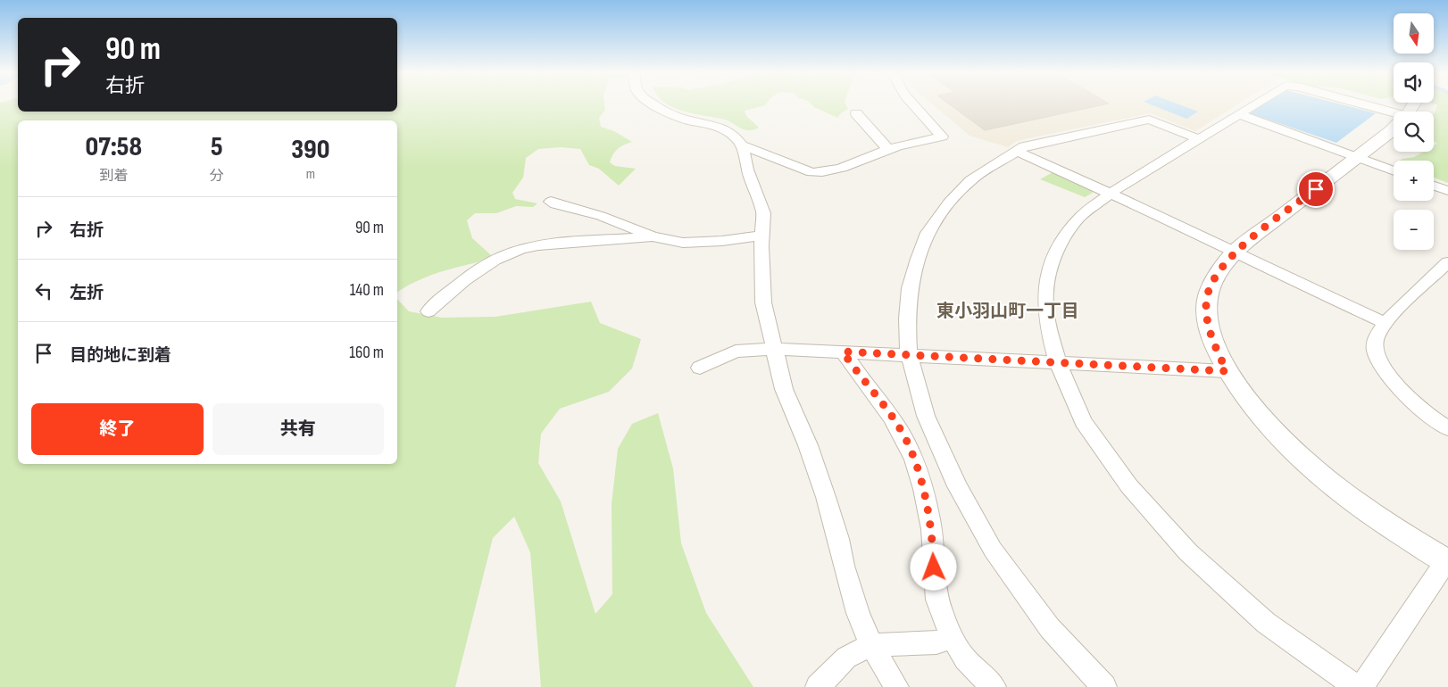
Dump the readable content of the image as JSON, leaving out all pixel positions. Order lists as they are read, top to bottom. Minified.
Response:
{"districts":["東小羽山町一丁目"],"north":"bottom","page":{"map_buttons":["+","−"],"turn":["90 m","右折"],"eta":["07:58","到着","5","分","390","m"],"list":[{"name":"右折","value":"90 m"},{"name":"左折","value":"140 m"},{"name":"目的地に到着","value":"160 m"}],"buttons":["終了","共有"]}}
